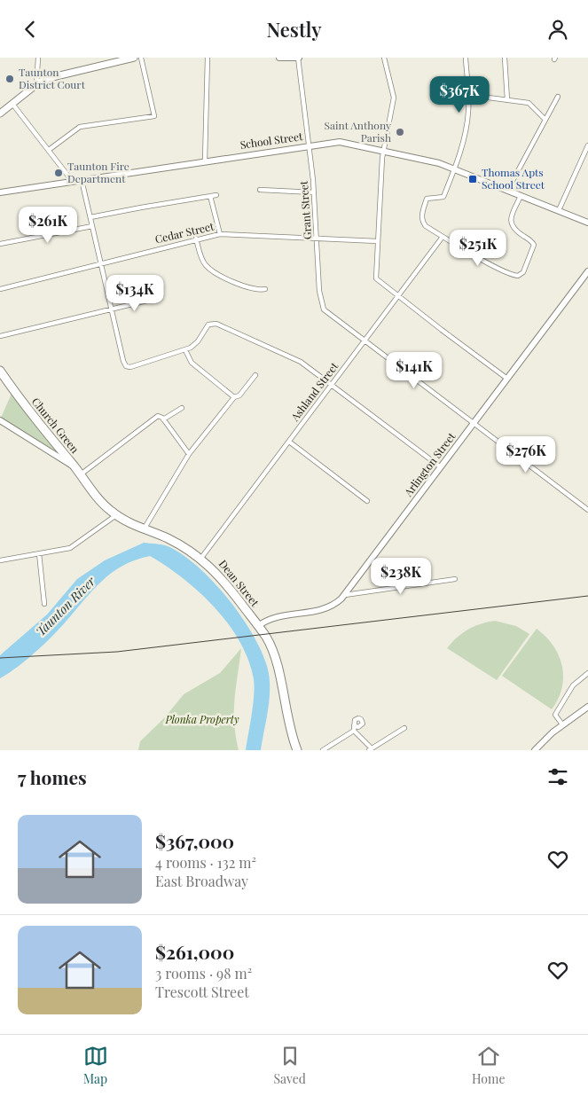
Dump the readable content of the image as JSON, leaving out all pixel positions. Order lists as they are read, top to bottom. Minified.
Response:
{"streets":{"highway":["Church Green","Dean Street"],"street":["School Street","Grant Street","Cedar Street","Ashland Street","Arlington Street"]},"crossings":[["School Street","Grant Street"],["Grant Street","Cedar Street"],["Grant Street","Ashland Street"],["Grant Street","Arlington Street"],["Ashland Street","Dean Street"],["Church Green","Dean Street"],["Arlington Street","Dean Street"]],"water":["Taunton River"],"parks":["Plonka Property"],"places":{"other":["Taunton District Court","Saint Anthony Parish","Taunton Fire Department"],"transit":["Thomas Apts School Street"]},"page":{"header":"Nestly","price":["$367K","$261K","$251K","$134K","$141K","$276K","$238K"],"heading":"7 homes","list":[{"name":"$367,000","note":"4 rooms · 132 m² · East Broadway"},{"name":"$261,000","note":"3 rooms · 98 m² · Trescott Street"}],"tabs":["Map","Saved","Home"]}}
